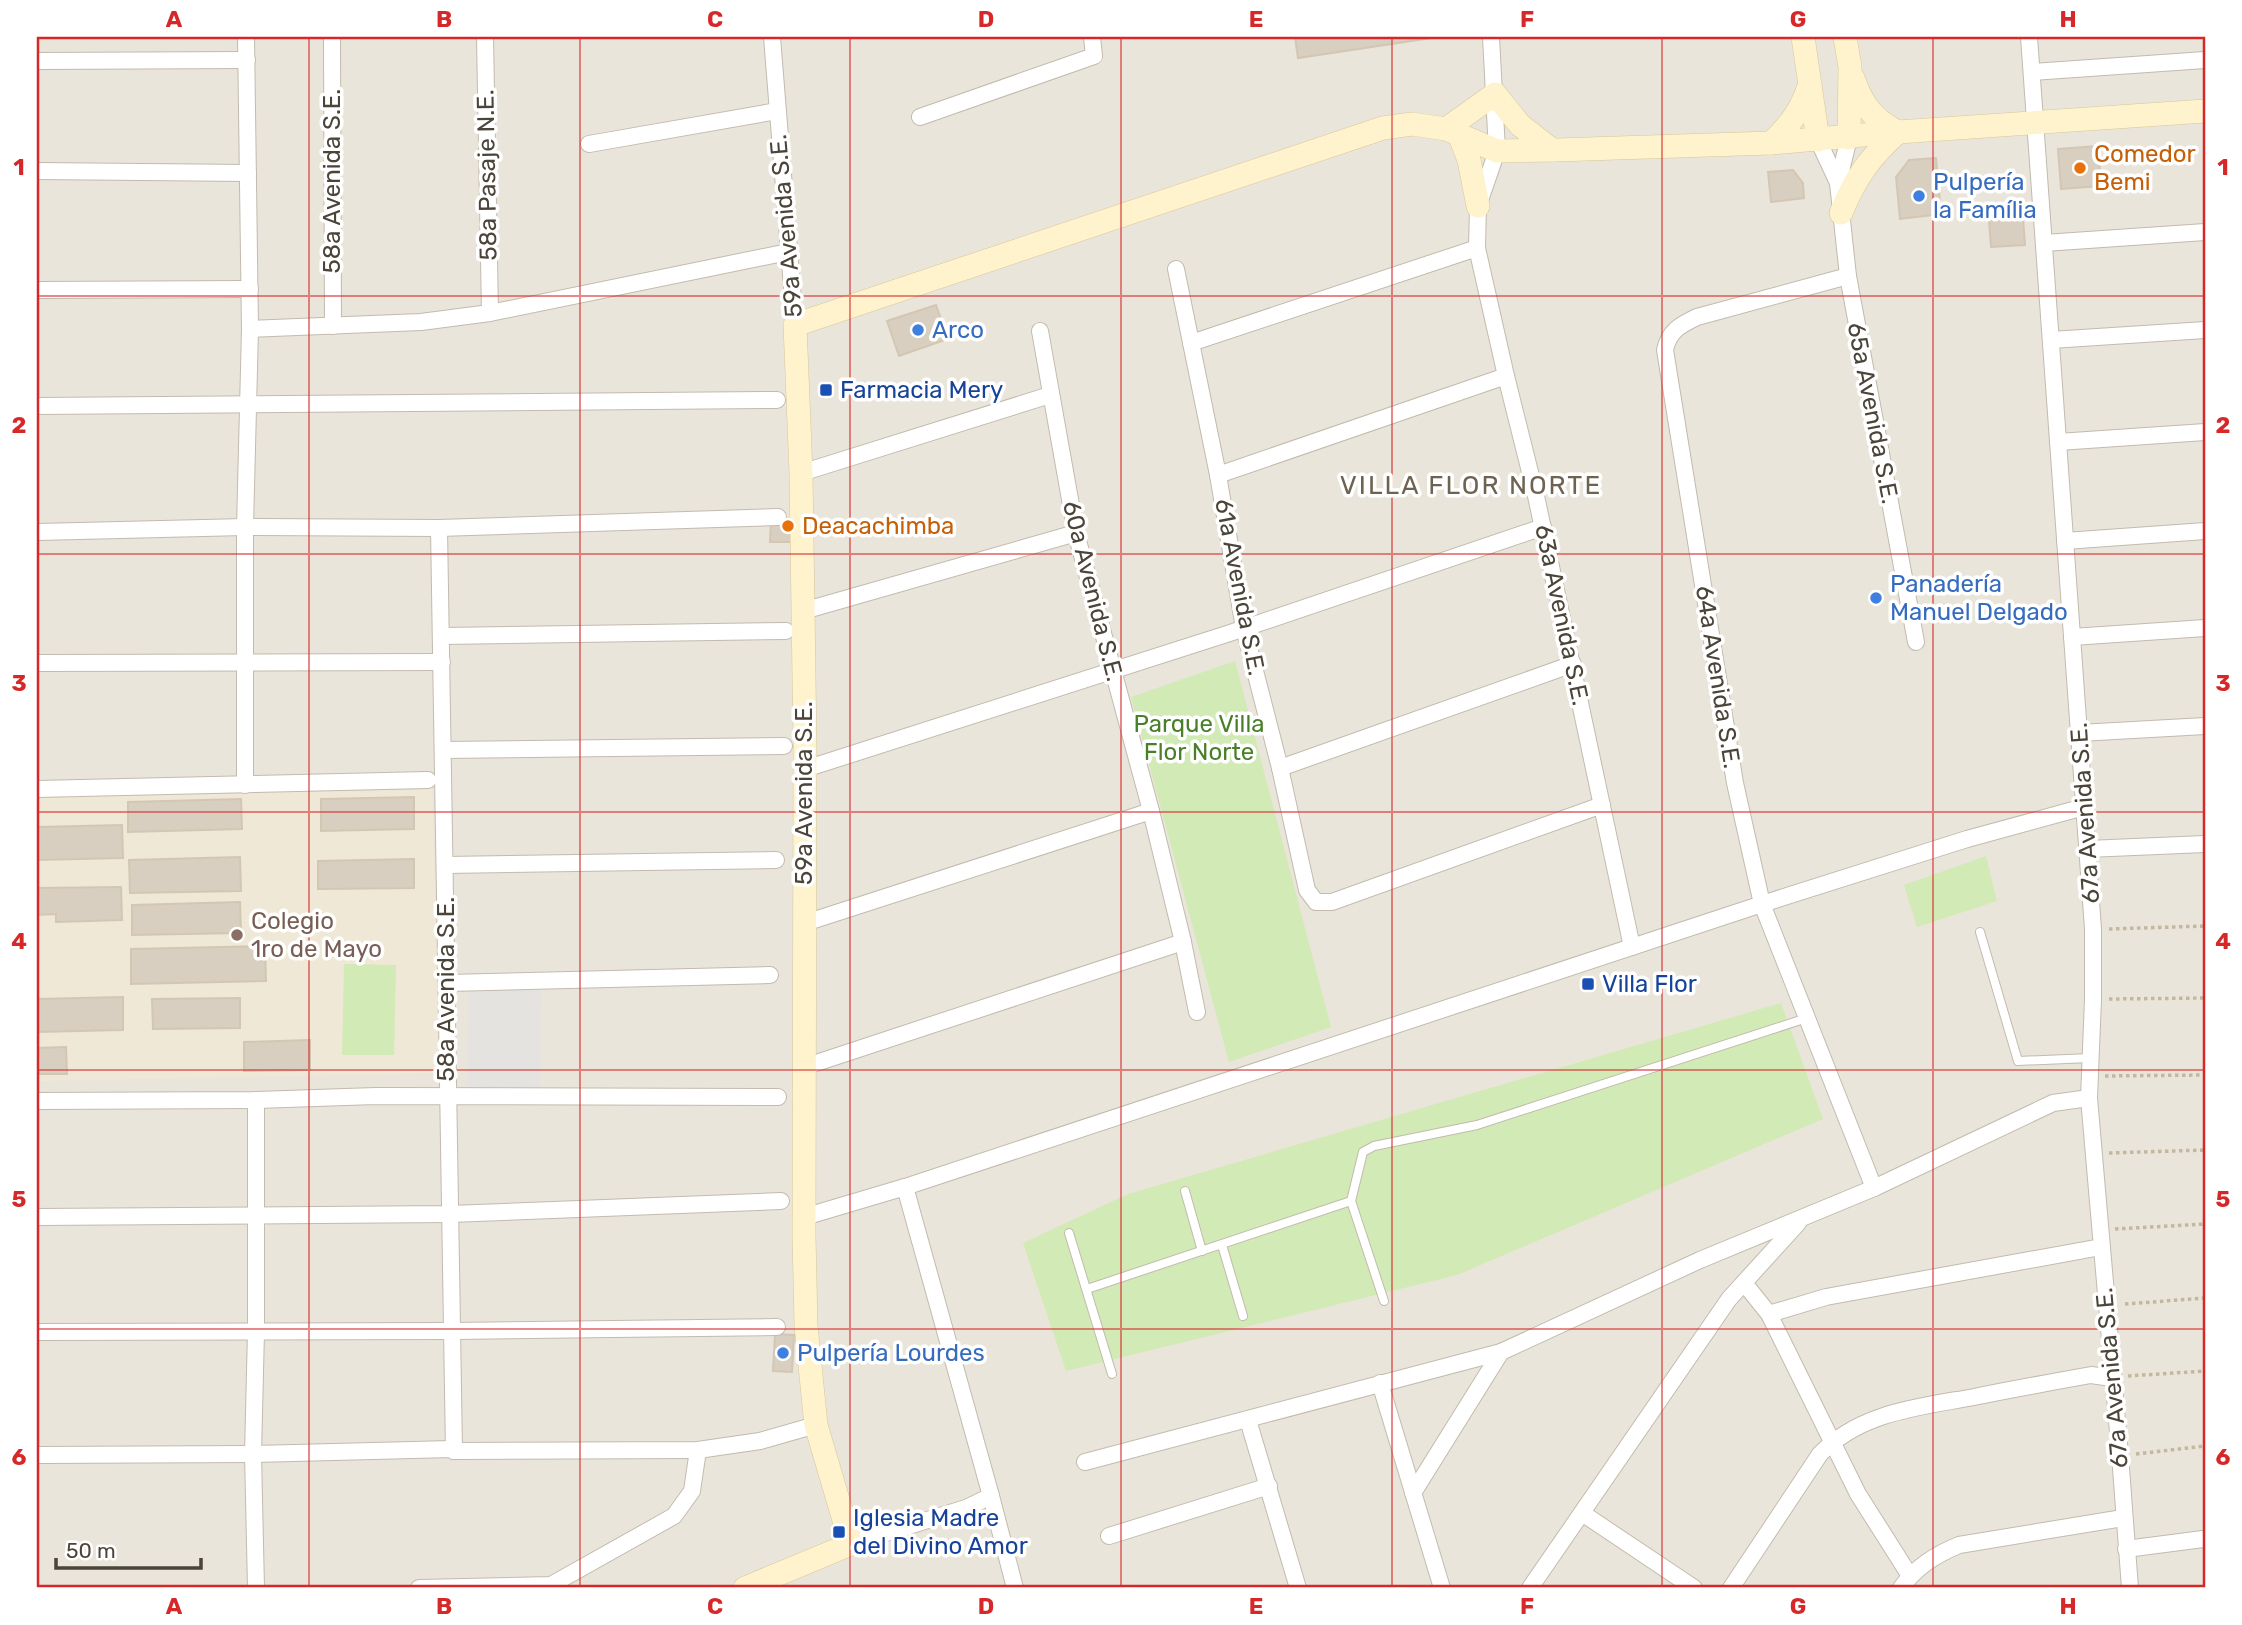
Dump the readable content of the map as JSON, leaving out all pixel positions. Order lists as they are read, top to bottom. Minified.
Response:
{"streets":{"street":["58a Pasaje N.E.","58a Avenida S.E.","59a Avenida S.E.","65a Avenida S.E.","61a Avenida S.E.","60a Avenida S.E.","63a Avenida S.E.","64a Avenida S.E.","67a Avenida S.E."]},"crossings":[["65a Avenida S.E.","64a Avenida S.E."],["61a Avenida S.E.","63a Avenida S.E."]],"districts":["VILLA FLOR NORTE"],"parks":["Parque Villa Flor Norte"],"places":{"other":["Comedor Bemi","Pulpería la Família","Arco","Deacachimba","Panadería Manuel Delgado","Colegio 1ro de Mayo","Pulpería Lourdes"],"transit":["Farmacia Mery","Villa Flor","Iglesia Madre del Divino Amor"]},"scale_bar":"50 m","grid":{"columns":["A","B","C","D","E","F","G","H"],"rows":["1","2","3","4","5","6"]}}
